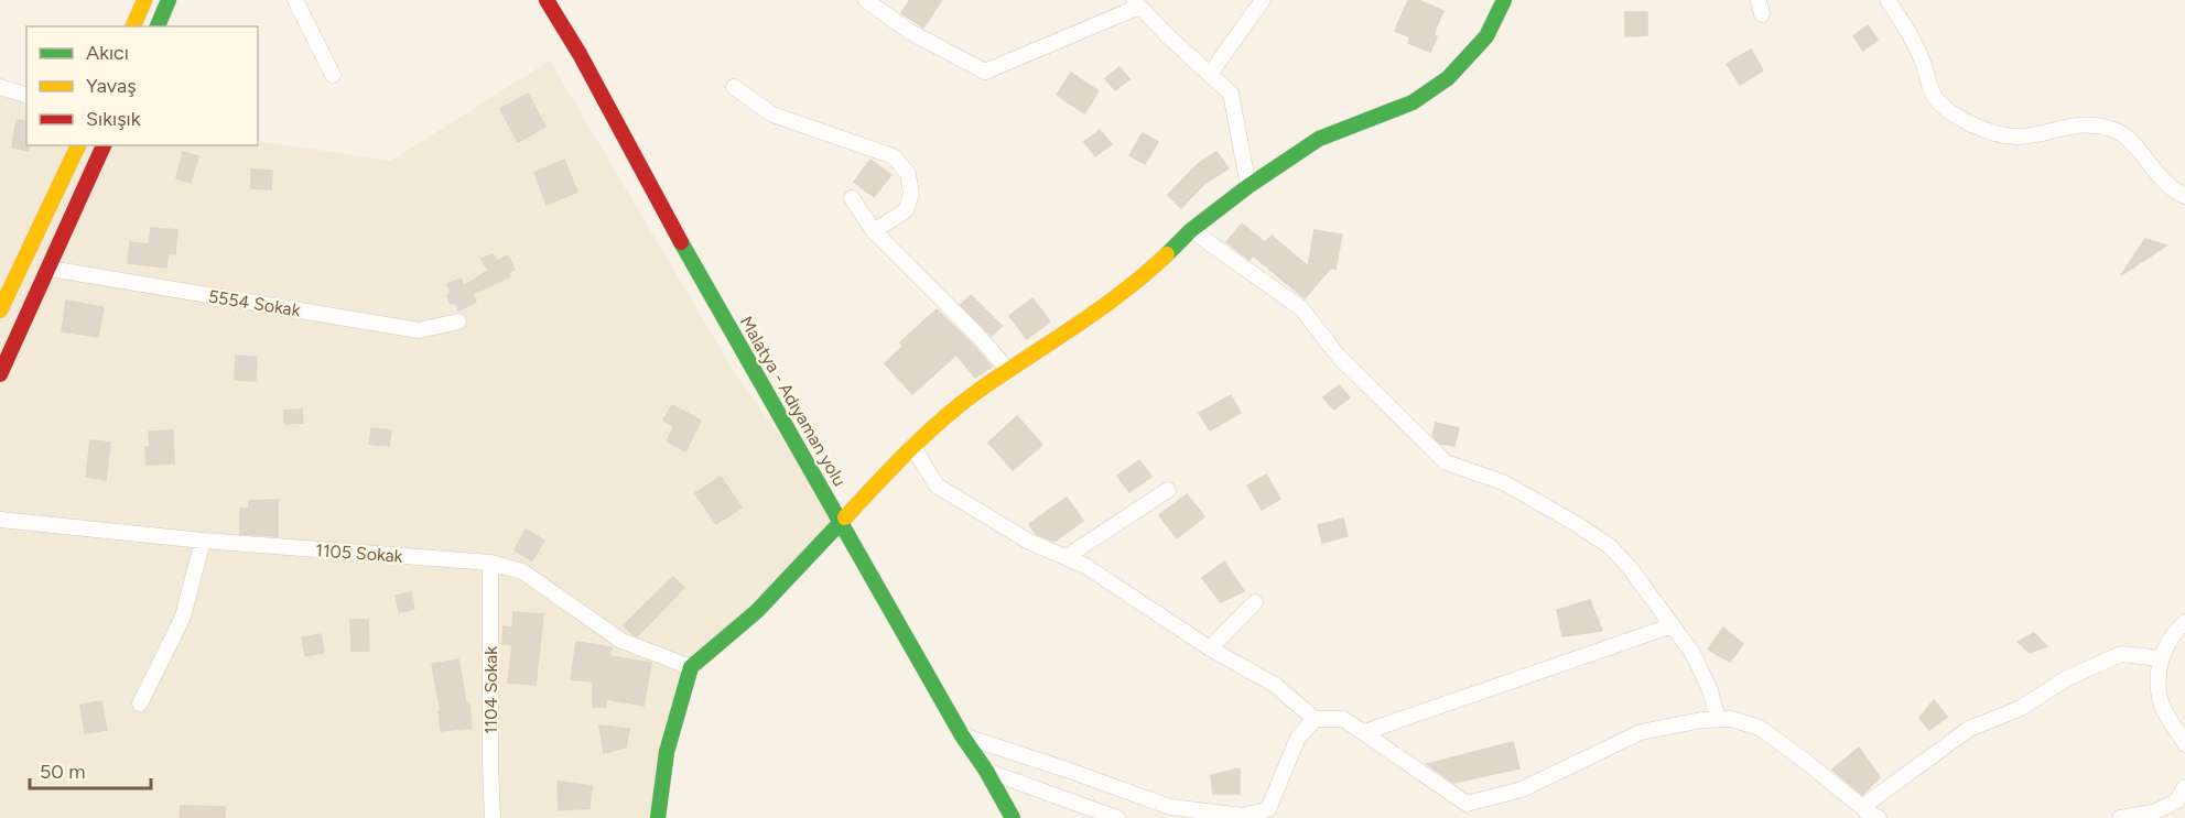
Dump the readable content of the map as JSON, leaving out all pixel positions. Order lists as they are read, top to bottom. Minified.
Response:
{"streets":{"main road":["Malatya - Adıyaman yolu"],"street":["5554 Sokak","1105 Sokak","1104 Sokak"]},"crossings":[["1105 Sokak","1104 Sokak"]],"legend":["Akıcı","Yavaş","Sıkışık"],"scale_bar":"50 m"}
